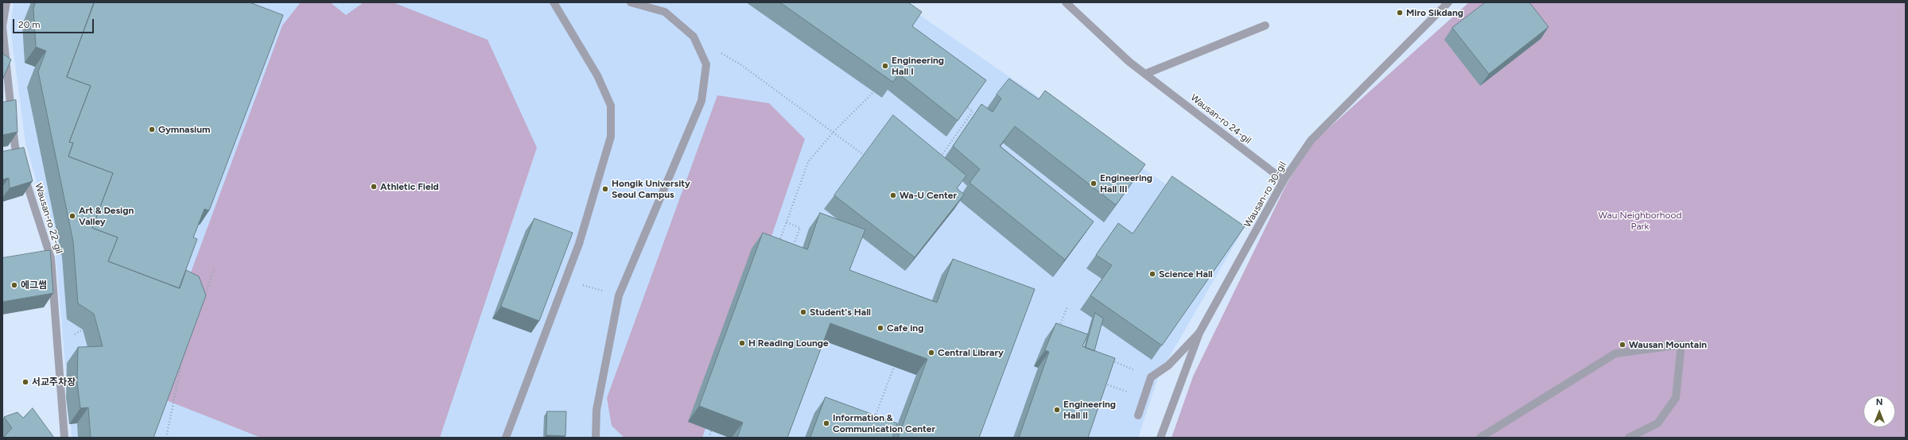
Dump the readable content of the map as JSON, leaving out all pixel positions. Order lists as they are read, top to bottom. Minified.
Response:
{"streets":{"street":["Wausan-ro 24-gil","Wausan-ro 30-gil","Wausan-ro 22-gil"]},"crossings":[["Wausan-ro 24-gil","Wausan-ro 30-gil"]],"parks":["Wau Neighborhood Park"],"places":["Miro Sikdang","Engineering Hall I","Gymnasium","Engineering Hall III","Athletic Field","Hongik University Seoul Campus","Wa-U Center","Art & Design Valley","Science Hall","에그썸","Student's Hall","Cafe ing","H Reading Lounge","Wausan Mountain","Central Library","서교주차장","Engineering Hall II","Information & Communication Center"],"scale_bar":"20 m","north":"top"}
